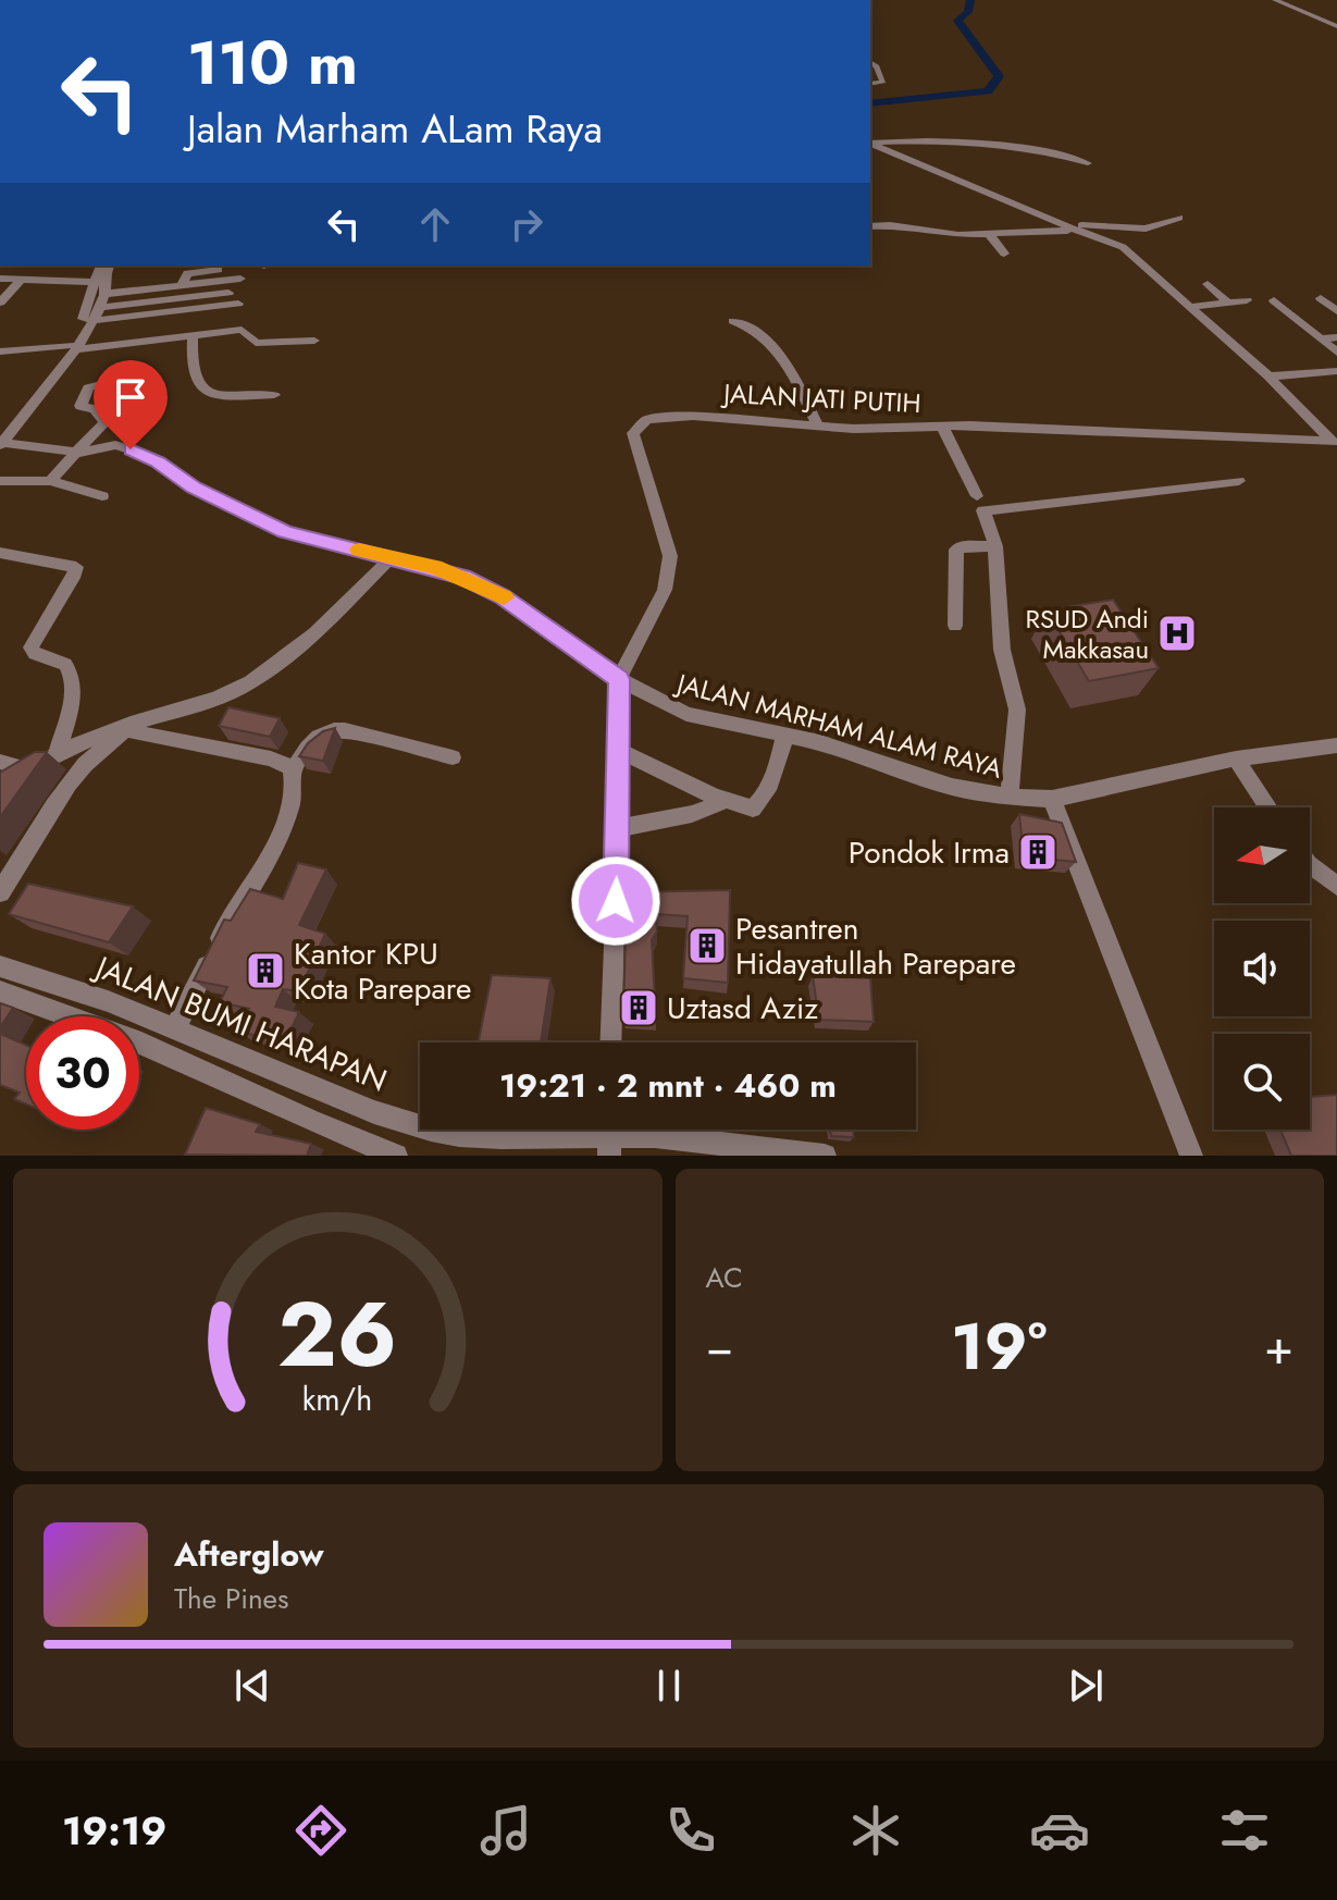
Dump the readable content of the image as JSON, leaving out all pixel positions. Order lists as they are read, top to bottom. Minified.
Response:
{"streets":{"street":["JALAN JATI PUTIH","JALAN MARHAM ALAM RAYA","JALAN BUMI HARAPAN"]},"crossings":[["JALAN JATI PUTIH","JALAN MARHAM ALAM RAYA"]],"places":{"hospital":["RSUD Andi Makkasau"],"building":["Pondok Irma","Pesantren Hidayatullah Parepare","Kantor KPU Kota Parepare","Uztasd Aziz"]},"north":"left","page":{"turn":["110 m","Jalan Marham ALam Raya"],"limit":"30","trip":"19:21 · 2 mnt · 460 m","tile":"AC","heat":["−","19°","+"],"song":["Afterglow","The Pines"],"tabs":"19:19","gauge":["26","km/h"]}}
